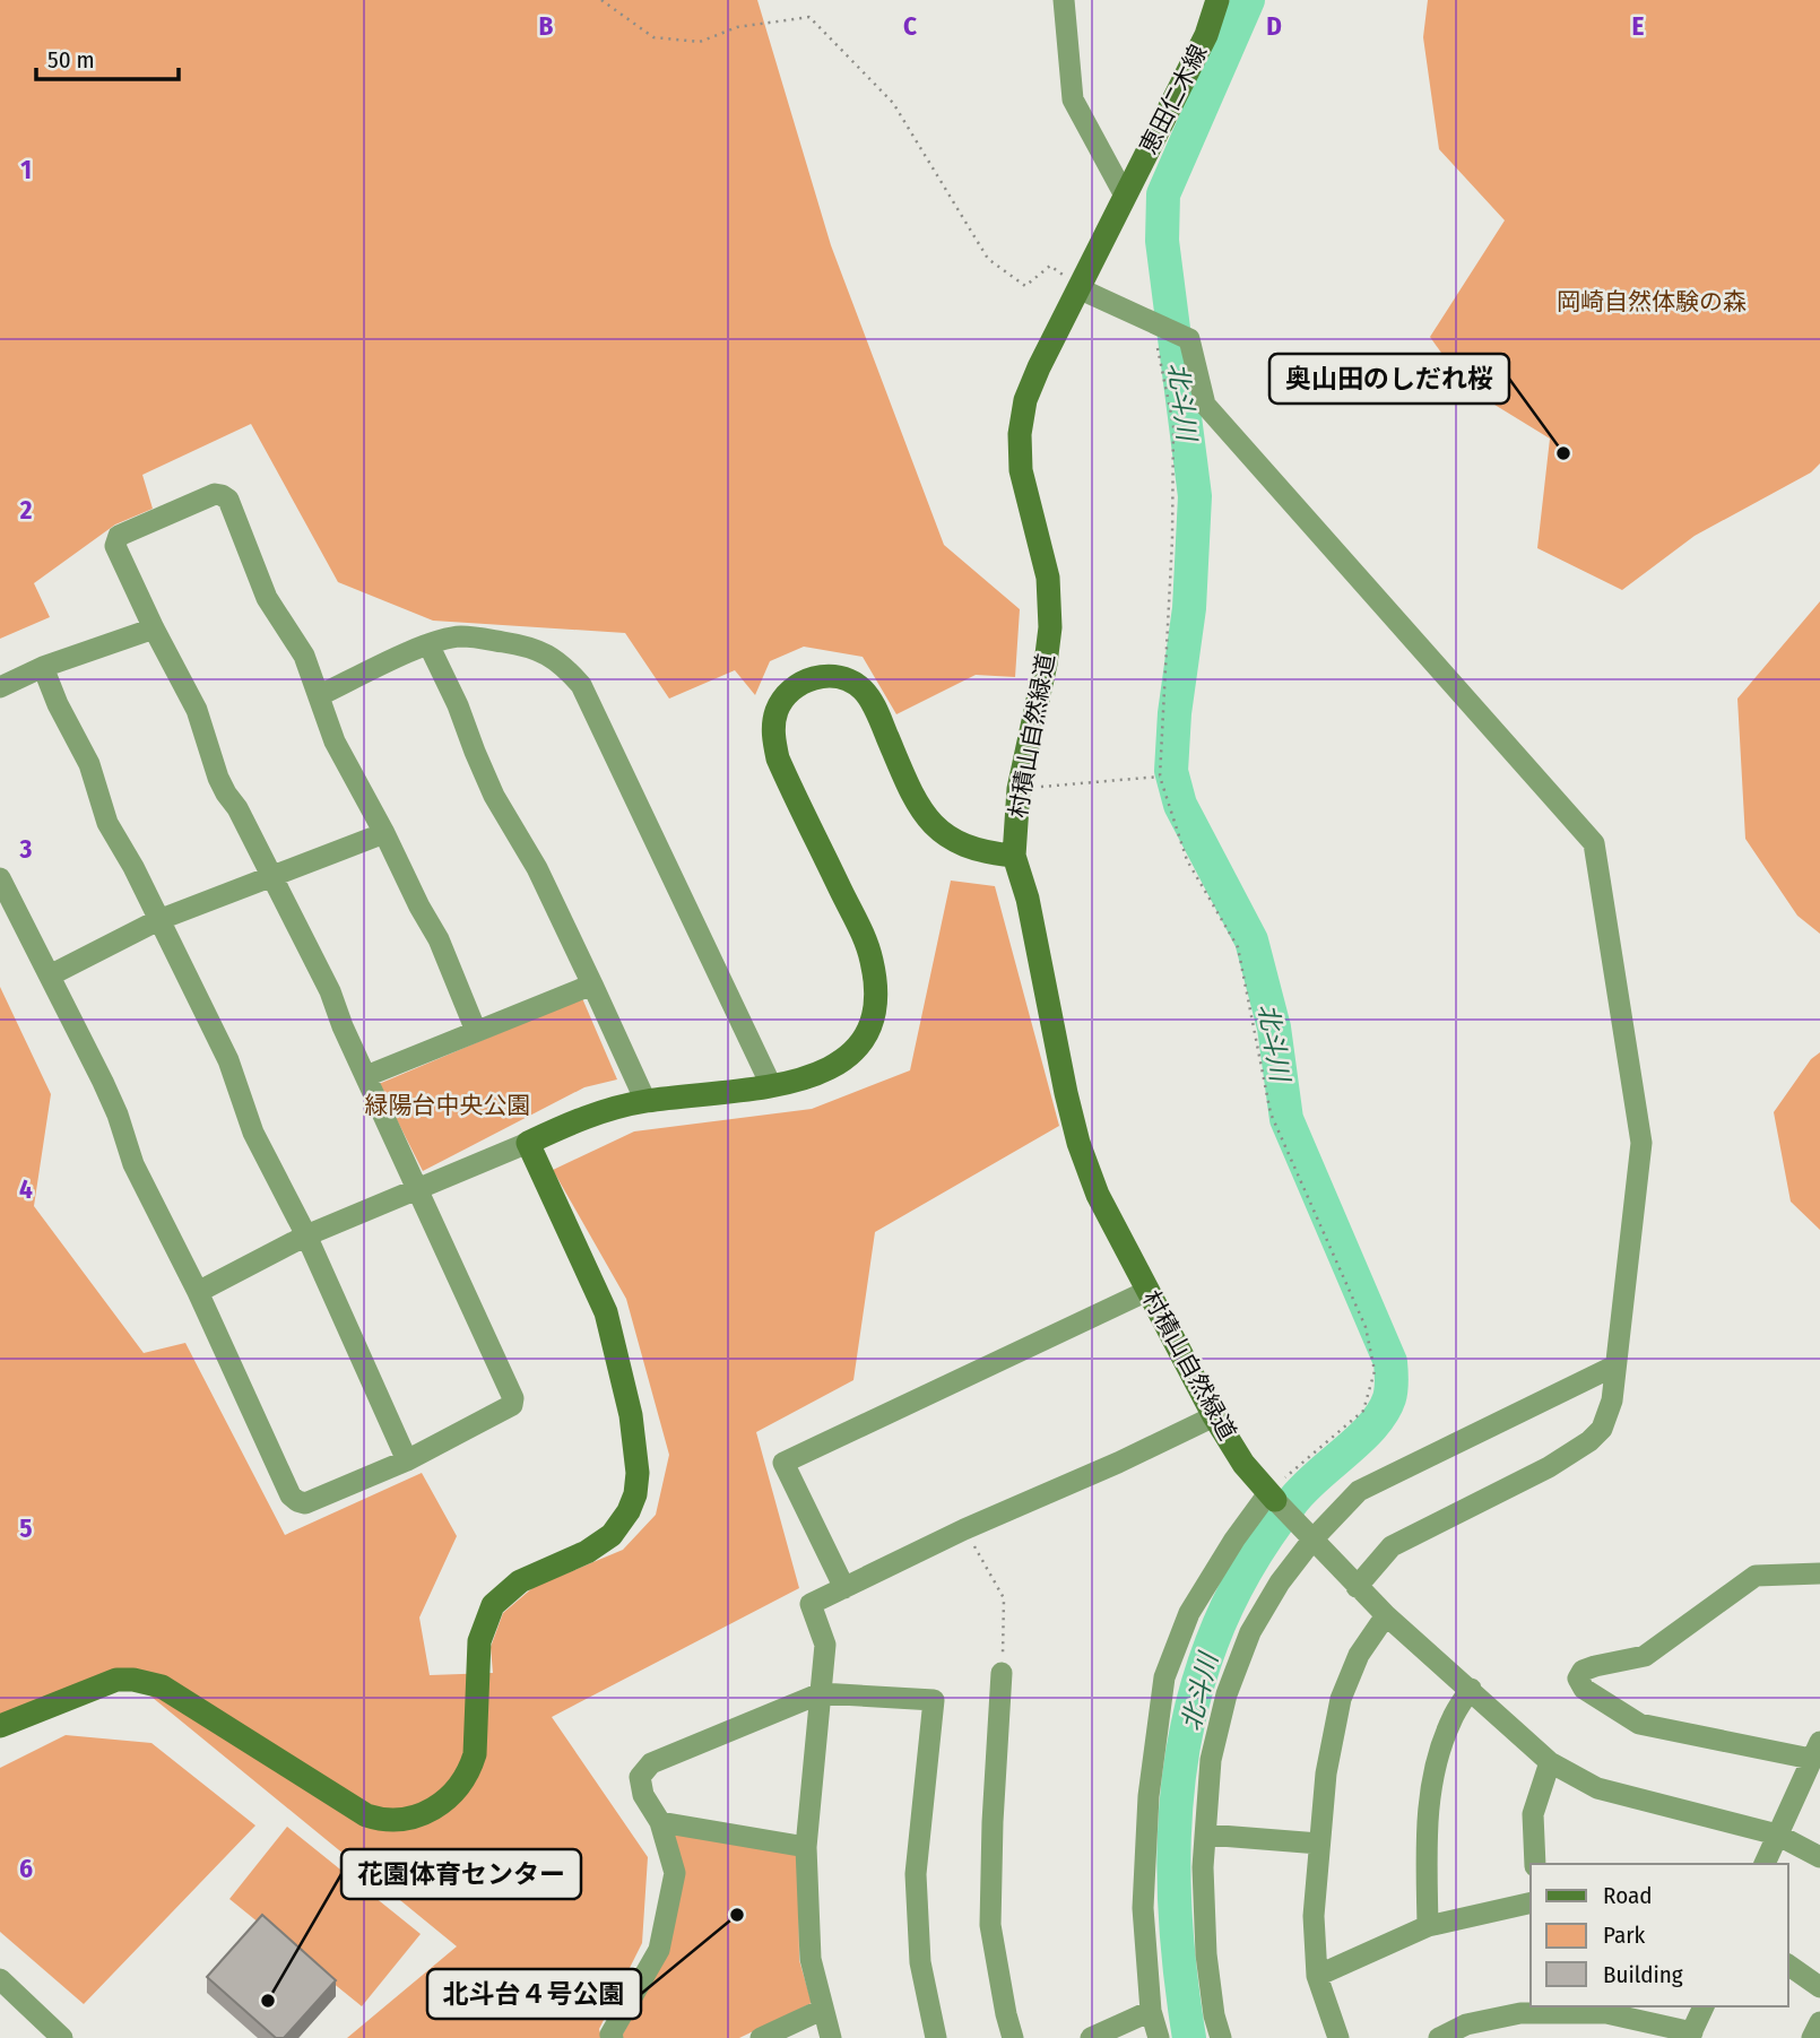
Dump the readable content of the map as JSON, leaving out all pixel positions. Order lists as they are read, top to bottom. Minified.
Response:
{"streets":{"street":["恵田仁木線","村積山自然緑道"]},"crossings":[["恵田仁木線","村積山自然緑道"]],"water":["北斗川"],"parks":["岡崎自然体験の森","緑陽台中央公園"],"places":["奥山田のしだれ桜","北斗台４号公園","花園体育センター"],"legend":["Road","Park","Building"],"scale_bar":"50 m","grid":{"columns":["B","C","D","E"],"rows":["1","2","3","4","5","6"]}}
